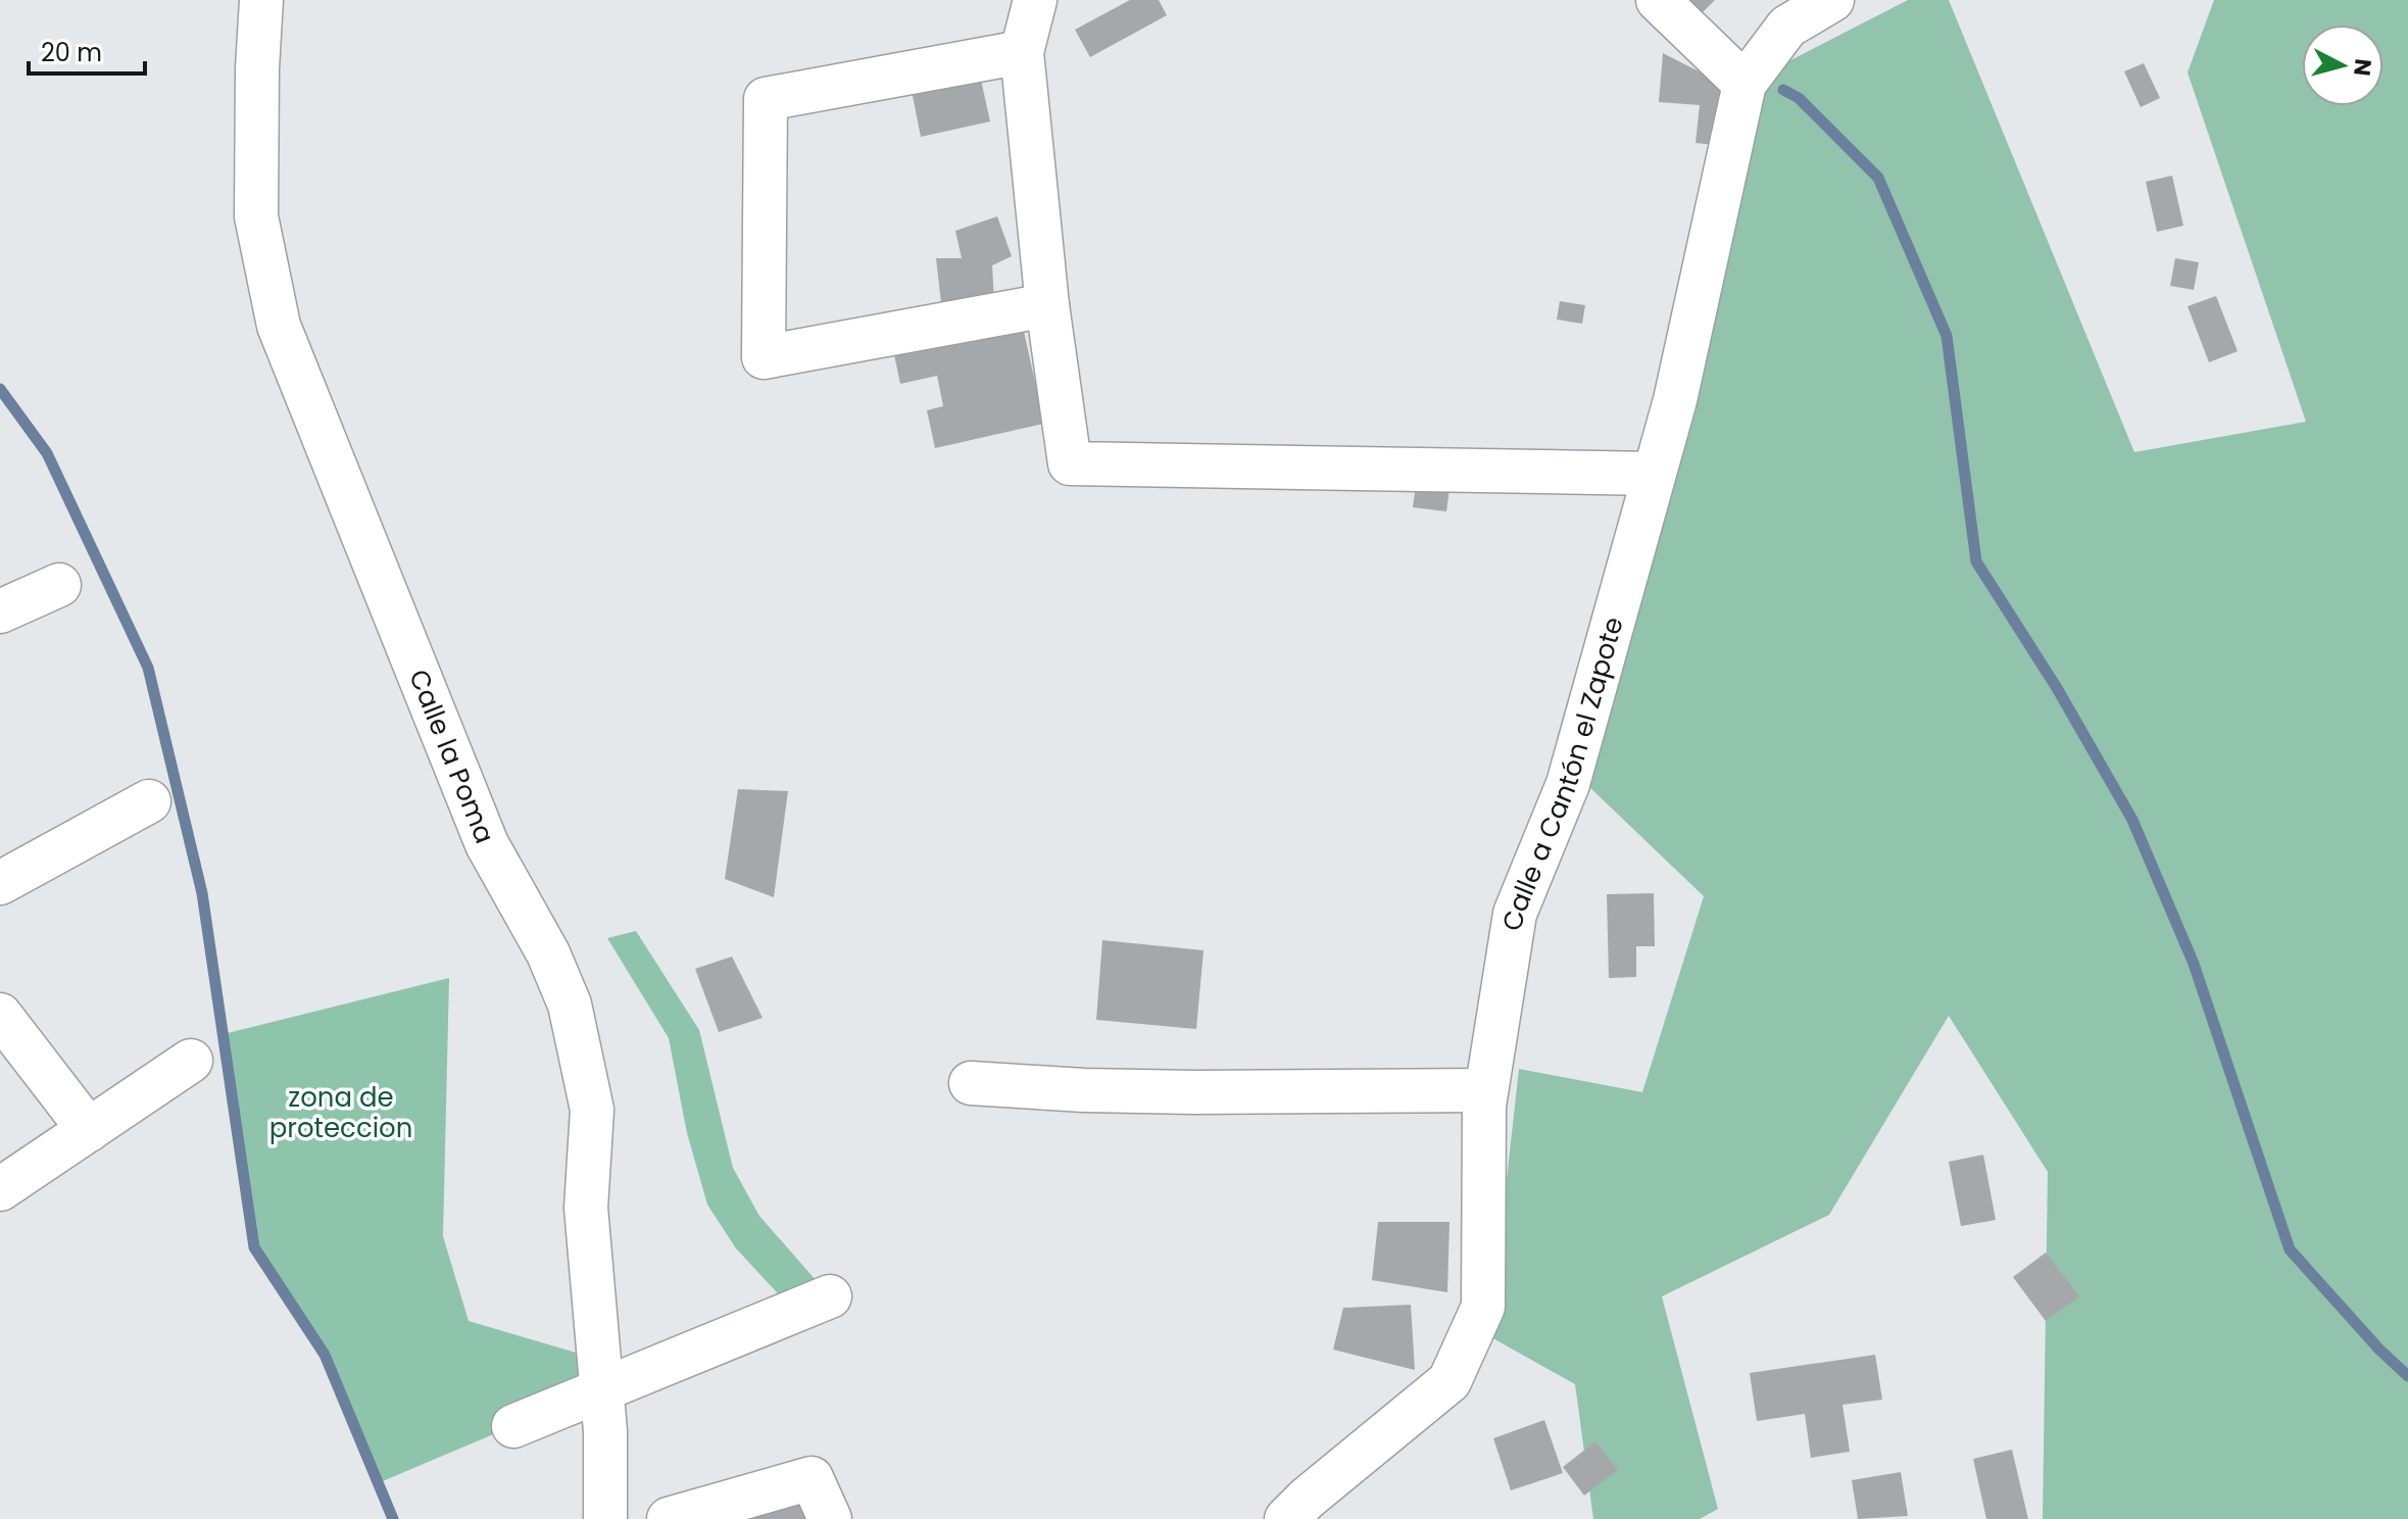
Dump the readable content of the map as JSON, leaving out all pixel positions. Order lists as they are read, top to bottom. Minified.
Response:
{"streets":{"street":["Calle la Poma","Calle a Cantón el Zapote"]},"parks":["zona de proteccion"],"scale_bar":"20 m","north":"right"}
